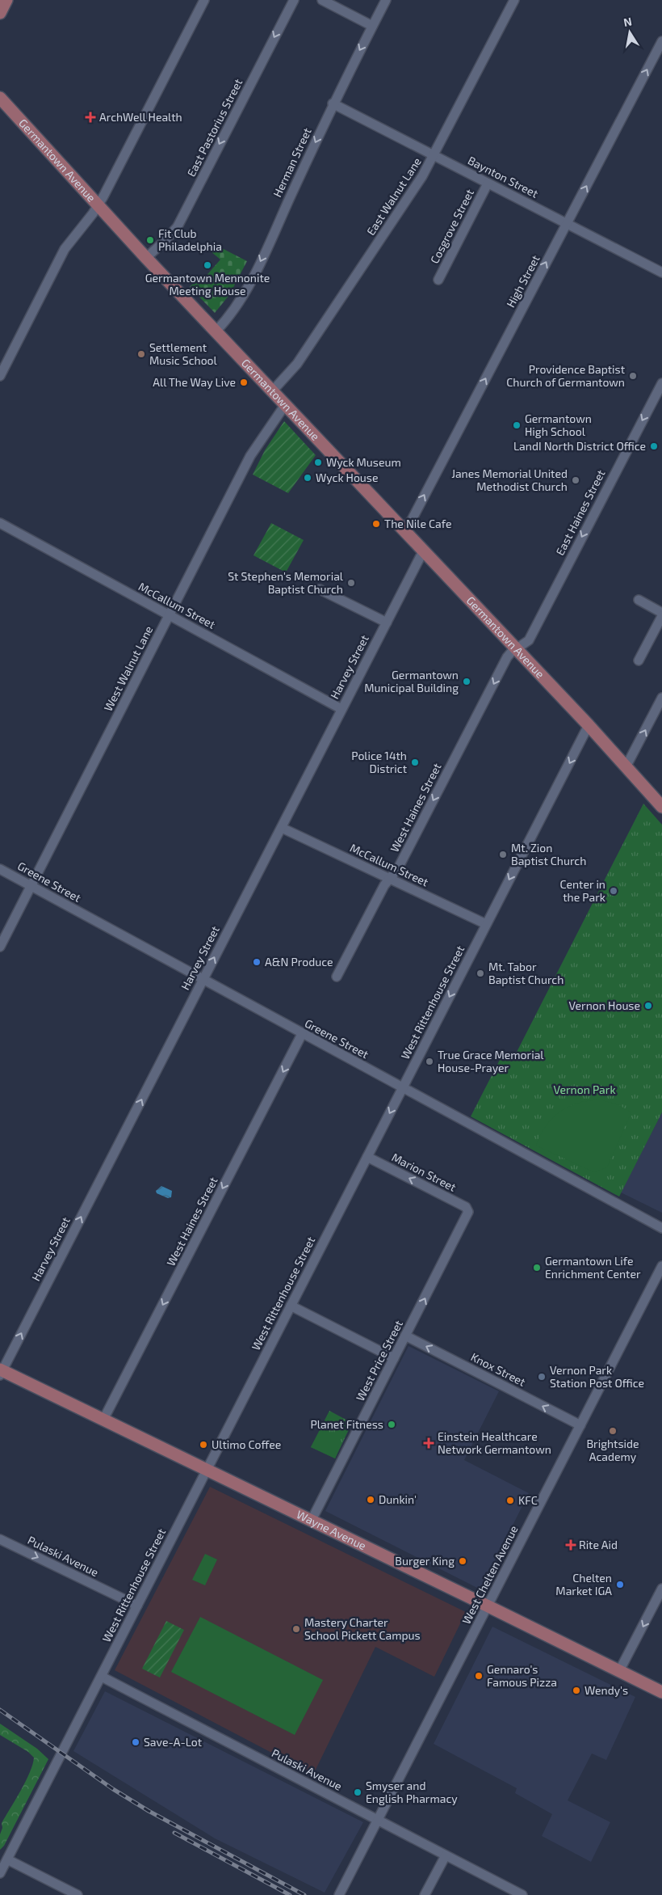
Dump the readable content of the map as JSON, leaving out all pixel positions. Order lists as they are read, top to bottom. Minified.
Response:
{"streets":{"main road":["Germantown Avenue","Wayne Avenue"],"street":["East Pastorius Street","Herman Street","Baynton Street","East Walnut Lane","Cosgrove Street","High Street","East Haines Street","McCallum Street","Harvey Street","West Walnut Lane","West Haines Street","Greene Street","West Rittenhouse Street","Marion Street","West Price Street","Knox Street","Pulaski Avenue","West Chelten Avenue"]},"crossings":[["East Pastorius Street","Germantown Avenue"],["Germantown Avenue","Herman Street"],["Germantown Avenue","East Walnut Lane"],["Germantown Avenue","High Street"],["Germantown Avenue","East Haines Street"],["Germantown Avenue","Harvey Street"],["Germantown Avenue","West Walnut Lane"],["Germantown Avenue","West Haines Street"],["Germantown Avenue","West Rittenhouse Street"],["Herman Street","Baynton Street"],["Baynton Street","East Walnut Lane"],["Baynton Street","Cosgrove Street"],["Baynton Street","High Street"],["East Haines Street","West Haines Street"],["McCallum Street","Harvey Street"],["McCallum Street","West Walnut Lane"],["McCallum Street","West Haines Street"],["McCallum Street","West Rittenhouse Street"],["Harvey Street","Greene Street"],["Harvey Street","Wayne Avenue"],["West Walnut Lane","Greene Street"],["West Haines Street","Greene Street"],["West Haines Street","Wayne Avenue"],["Greene Street","West Rittenhouse Street"],["West Rittenhouse Street","Marion Street"],["West Rittenhouse Street","Wayne Avenue"],["West Rittenhouse Street","Pulaski Avenue"],["Marion Street","West Price Street"],["West Price Street","Knox Street"],["West Price Street","Wayne Avenue"],["Knox Street","West Chelten Avenue"],["Wayne Avenue","West Chelten Avenue"],["Pulaski Avenue","West Chelten Avenue"]],"one_way":["Herman Street","High Street","East Haines Street","Harvey Street","West Haines Street","West Rittenhouse Street","Marion Street","West Price Street","Knox Street"],"parks":["Vernon Park"],"places":{"health":["ArchWell Health","Einstein Healthcare Network Germantown","Rite Aid"],"other":["Fit Club Philadelphia","Germantown Mennonite Meeting House","Settlement Music School","Providence Baptist Church of Germantown","All The Way Live","Germantown High School","LandI North District Office","Wyck Museum","Wyck House","Janes Memorial United Methodist Church","The Nile Cafe","St Stephen's Memorial Baptist Church","Germantown Municipal Building","Police 14th District","Mt. Zion Baptist Church","Center in the Park","A&N Produce","Mt. Tabor Baptist Church","Vernon House","True Grace Memorial House-Prayer","Germantown Life Enrichment Center","Vernon Park Station Post Office","Planet Fitness","Brightside Academy","Ultimo Coffee","Dunkin'","KFC","Burger King","Chelten Market IGA","Mastery Charter School Pickett Campus","Gennaro's Famous Pizza","Wendy's","Save-A-Lot","Smyser and English Pharmacy"]},"north":"top"}
